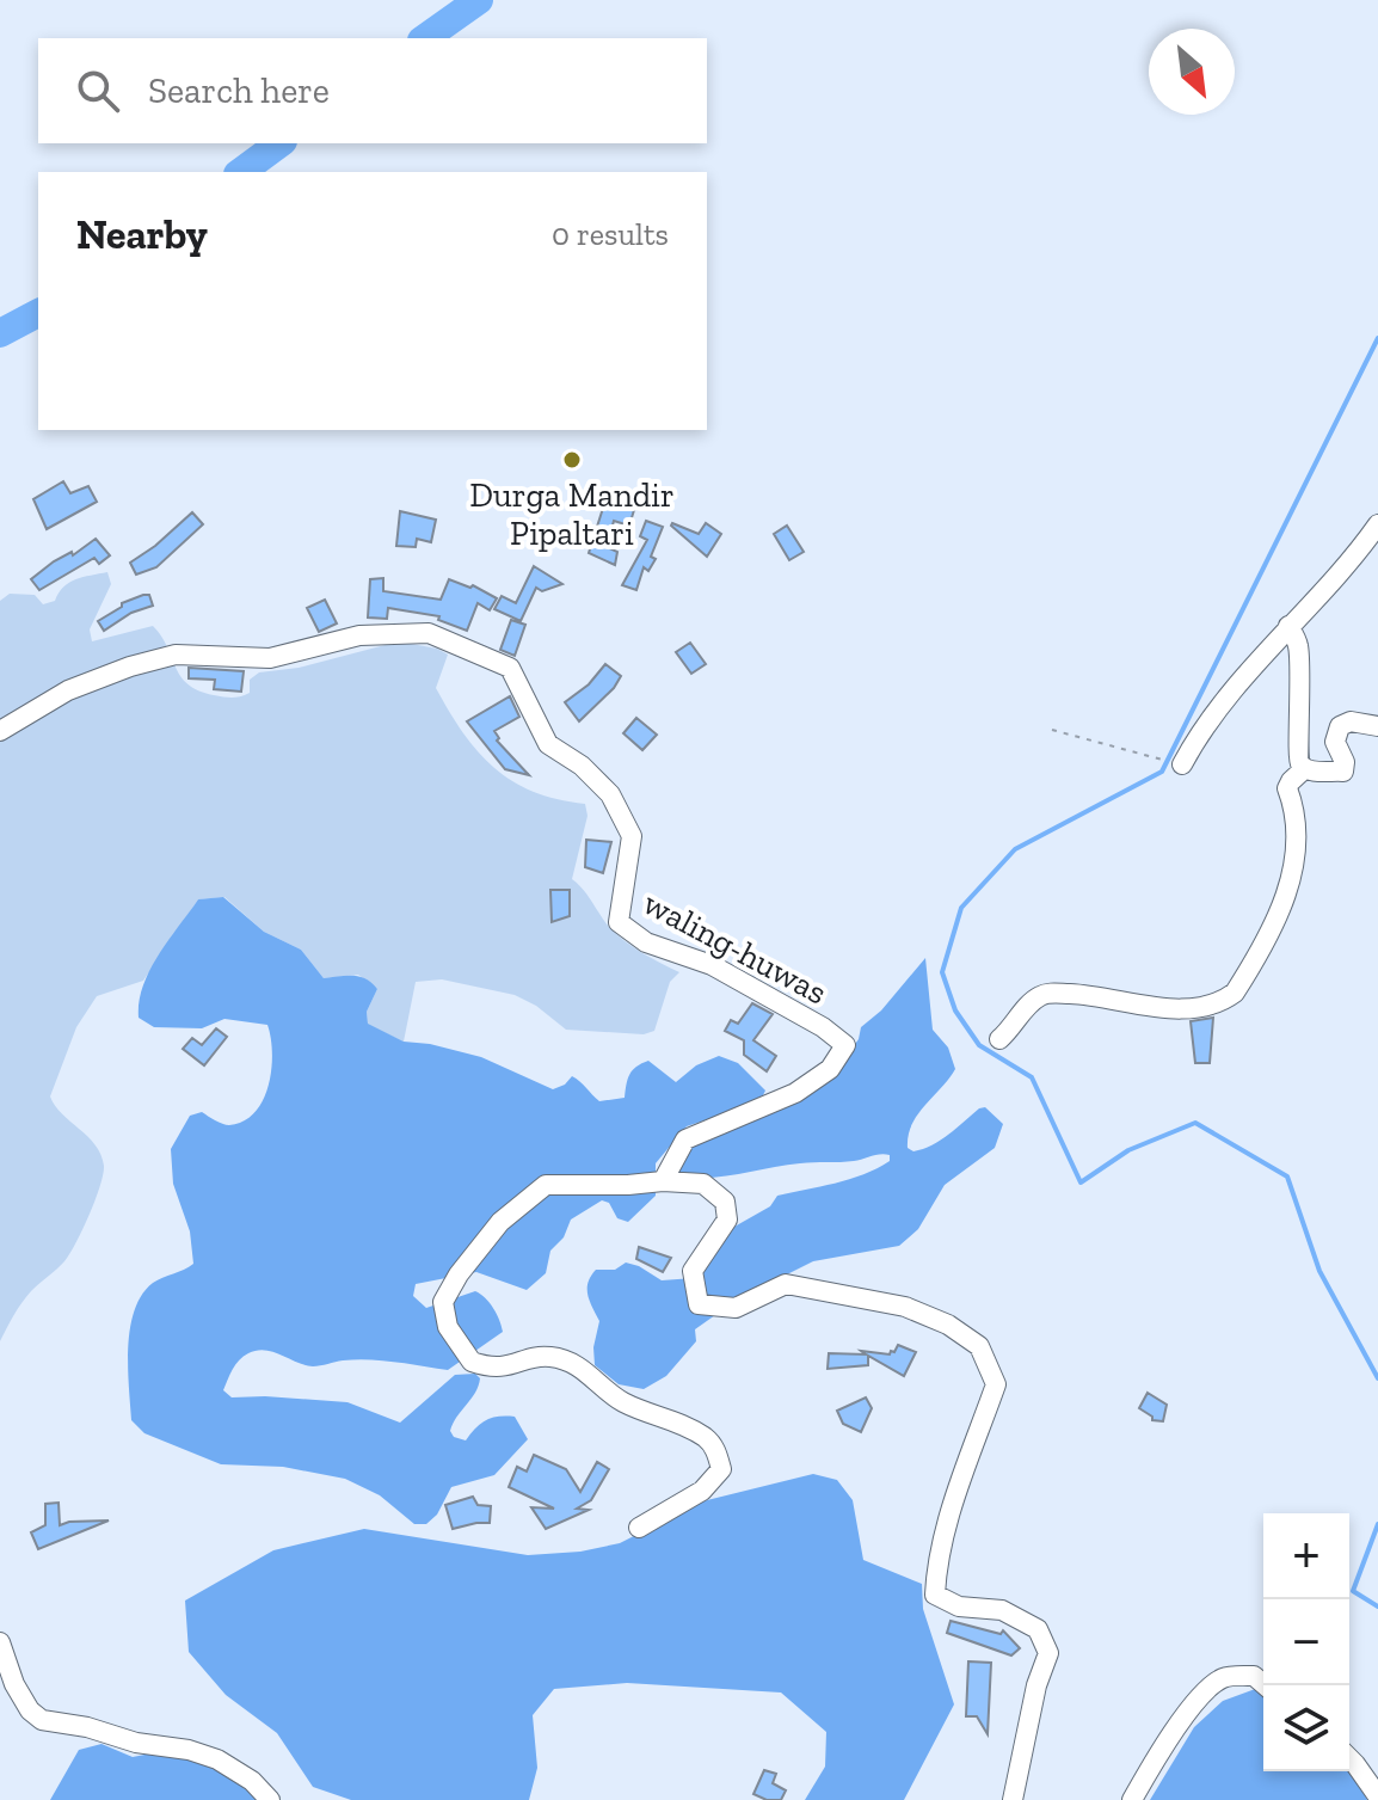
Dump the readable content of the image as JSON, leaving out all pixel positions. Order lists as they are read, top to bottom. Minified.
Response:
{"streets":{"street":["waling-huwas"]},"places":["Durga Mandir Pipaltari"],"north":"bottom right","page":{"search":"Search here","heading":["Nearby","0 results"],"map_buttons":["+","−"]}}
